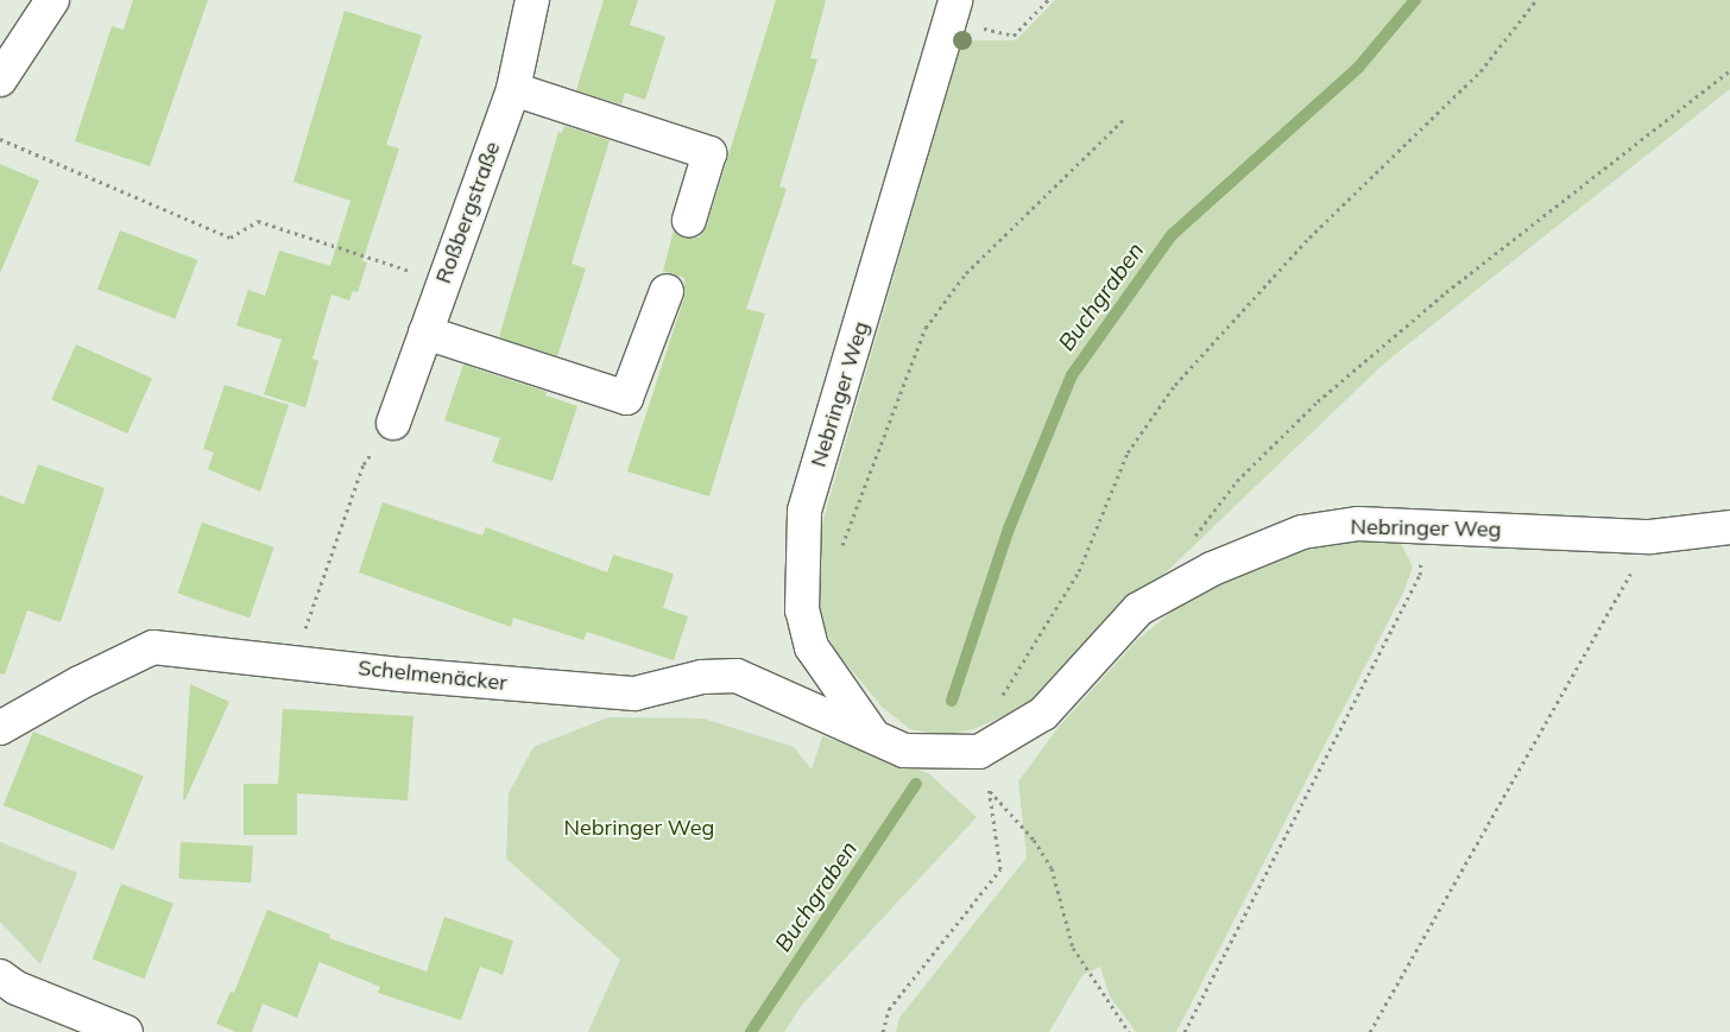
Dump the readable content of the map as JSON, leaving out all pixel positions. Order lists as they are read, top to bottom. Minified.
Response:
{"streets":{"street":["Roßbergstraße","Nebringer Weg","Schelmenäcker"]},"crossings":[["Nebringer Weg","Schelmenäcker"]],"water":["Buchgraben"],"parks":["Nebringer Weg"]}
